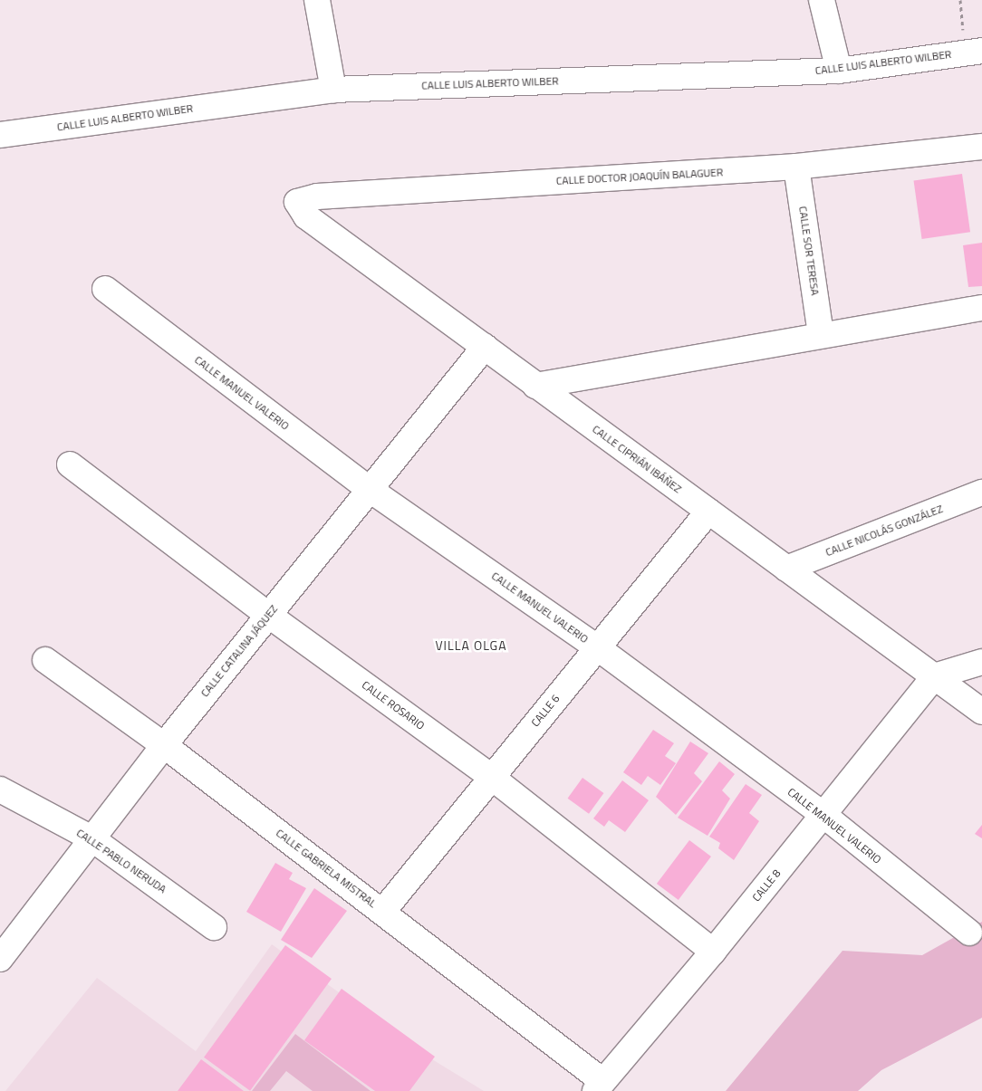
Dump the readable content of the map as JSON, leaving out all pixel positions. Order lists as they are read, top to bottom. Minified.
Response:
{"streets":{"street":["CALLE LUIS ALBERTO WILBER","CALLE DOCTOR JOAQUÍN BALAGUER","CALLE SOR TERESA","CALLE MANUEL VALERIO","CALLE CIPRIÁN IBÁÑEZ","CALLE NICOLÁS GONZÁLEZ","CALLE CATALINA JÁQUEZ","CALLE ROSARIO","CALLE 6","CALLE PABLO NERUDA","CALLE GABRIELA MISTRAL","CALLE 8"]},"crossings":[["CALLE DOCTOR JOAQUÍN BALAGUER","CALLE SOR TERESA"],["CALLE DOCTOR JOAQUÍN BALAGUER","CALLE CIPRIÁN IBÁÑEZ"],["CALLE MANUEL VALERIO","CALLE CATALINA JÁQUEZ"],["CALLE MANUEL VALERIO","CALLE 6"],["CALLE MANUEL VALERIO","CALLE 8"],["CALLE CIPRIÁN IBÁÑEZ","CALLE NICOLÁS GONZÁLEZ"],["CALLE CIPRIÁN IBÁÑEZ","CALLE CATALINA JÁQUEZ"],["CALLE CIPRIÁN IBÁÑEZ","CALLE 6"],["CALLE CIPRIÁN IBÁÑEZ","CALLE 8"],["CALLE CATALINA JÁQUEZ","CALLE ROSARIO"],["CALLE CATALINA JÁQUEZ","CALLE PABLO NERUDA"],["CALLE CATALINA JÁQUEZ","CALLE GABRIELA MISTRAL"],["CALLE ROSARIO","CALLE 6"],["CALLE ROSARIO","CALLE 8"],["CALLE 6","CALLE GABRIELA MISTRAL"],["CALLE GABRIELA MISTRAL","CALLE 8"]],"districts":["VILLA OLGA"]}
